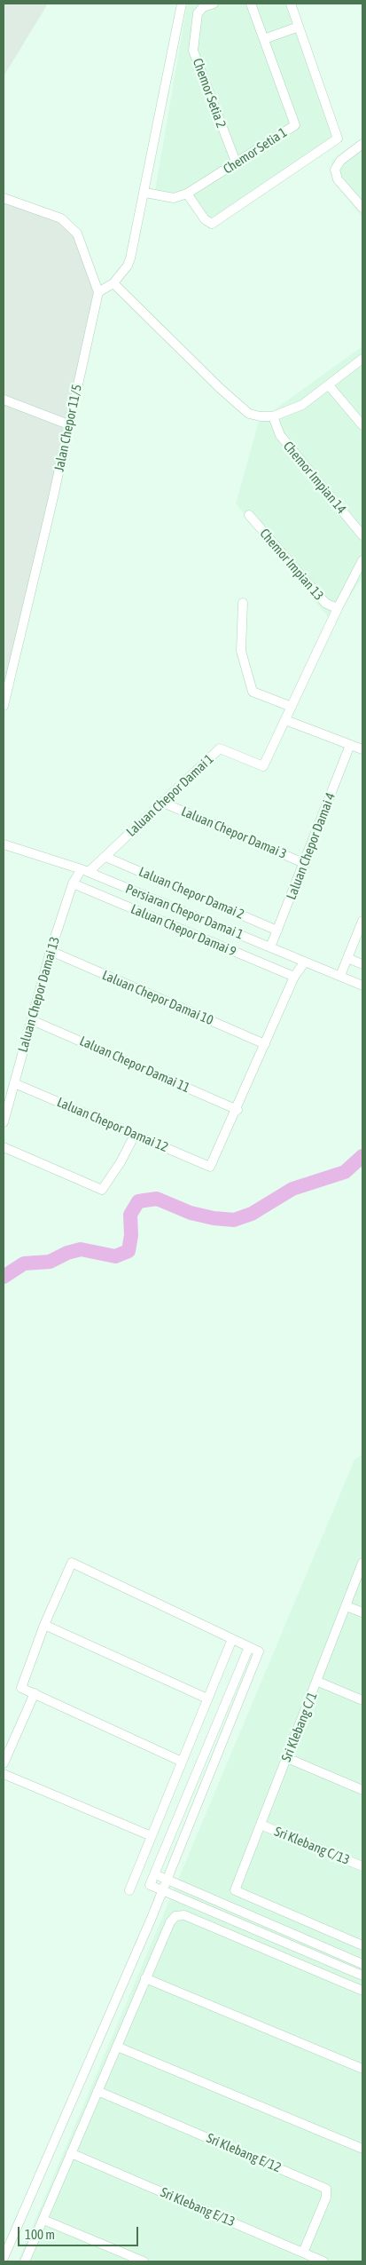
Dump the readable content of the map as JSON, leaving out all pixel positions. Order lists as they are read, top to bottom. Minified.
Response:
{"streets":{"street":["Chemor Setia 2","Chemor Setia 1","Jalan Chepor 11/5","Chemor Impian 14","Chemor Impian 13","Laluan Chepor Damai 1","Laluan Chepor Damai 3","Laluan Chepor Damai 4","Laluan Chepor Damai 2","Persiaran Chepor Damai 1","Laluan Chepor Damai 9","Laluan Chepor Damai 13","Laluan Chepor Damai 10","Laluan Chepor Damai 11","Laluan Chepor Damai 12","Sri Klebang C/1","Sri Klebang C/13","Sri Klebang E/12","Sri Klebang E/13"]},"crossings":[["Chemor Setia 2","Chemor Setia 1"],["Chemor Impian 13","Laluan Chepor Damai 1"],["Laluan Chepor Damai 1","Laluan Chepor Damai 3"],["Laluan Chepor Damai 1","Laluan Chepor Damai 2"],["Laluan Chepor Damai 1","Persiaran Chepor Damai 1"],["Laluan Chepor Damai 1","Laluan Chepor Damai 13"],["Laluan Chepor Damai 3","Laluan Chepor Damai 4"],["Laluan Chepor Damai 4","Laluan Chepor Damai 2"],["Laluan Chepor Damai 4","Persiaran Chepor Damai 1"],["Persiaran Chepor Damai 1","Laluan Chepor Damai 13"],["Laluan Chepor Damai 9","Laluan Chepor Damai 13"],["Laluan Chepor Damai 13","Laluan Chepor Damai 10"],["Laluan Chepor Damai 13","Laluan Chepor Damai 11"],["Laluan Chepor Damai 13","Laluan Chepor Damai 12"],["Laluan Chepor Damai 11","Laluan Chepor Damai 12"],["Sri Klebang C/1","Sri Klebang C/13"],["Sri Klebang E/12","Sri Klebang E/13"]],"scale_bar":"100 m"}
